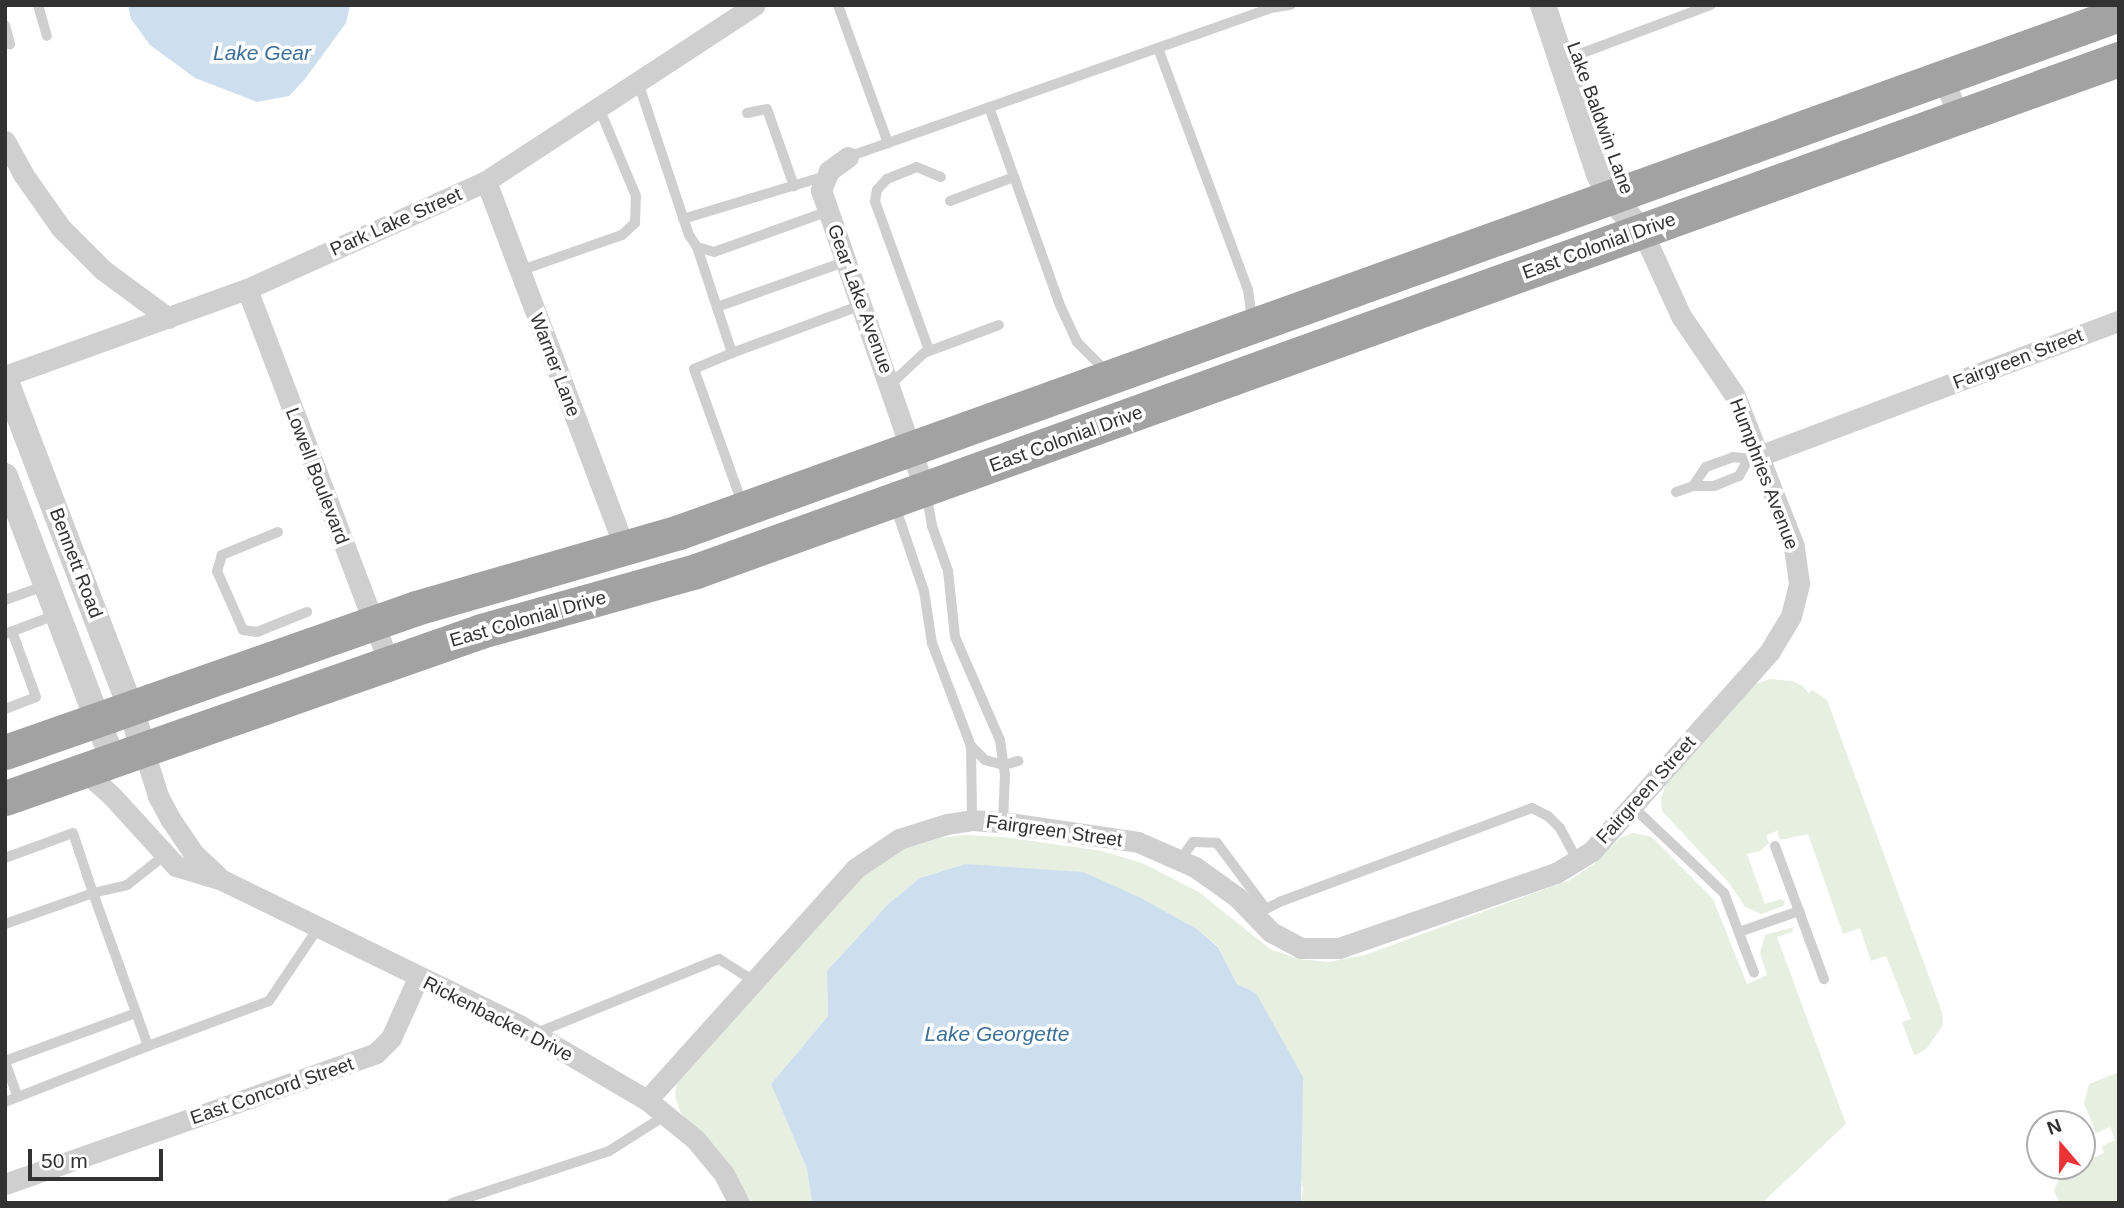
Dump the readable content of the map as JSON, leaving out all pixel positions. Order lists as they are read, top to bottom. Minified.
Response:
{"streets":{"highway":["East Colonial Drive"],"street":["Lake Baldwin Lane","Park Lake Street","Gear Lake Avenue","Fairgreen Street","Warner Lane","Humphries Avenue","Lowell Boulevard","Bennett Road","Rickenbacker Drive","East Concord Street"]},"crossings":[["Lake Baldwin Lane","East Colonial Drive"],["Lake Baldwin Lane","Humphries Avenue"],["Park Lake Street","Warner Lane"],["Park Lake Street","Lowell Boulevard"],["Park Lake Street","Bennett Road"],["East Colonial Drive","Gear Lake Avenue"],["East Colonial Drive","Humphries Avenue"],["East Colonial Drive","Lowell Boulevard"],["East Colonial Drive","Bennett Road"],["East Colonial Drive","Rickenbacker Drive"],["Fairgreen Street","Humphries Avenue"],["Fairgreen Street","Rickenbacker Drive"],["Bennett Road","Rickenbacker Drive"],["Rickenbacker Drive","East Concord Street"]],"water":["Lake Gear","Lake Georgette"],"scale_bar":"50 m","north":"top"}
